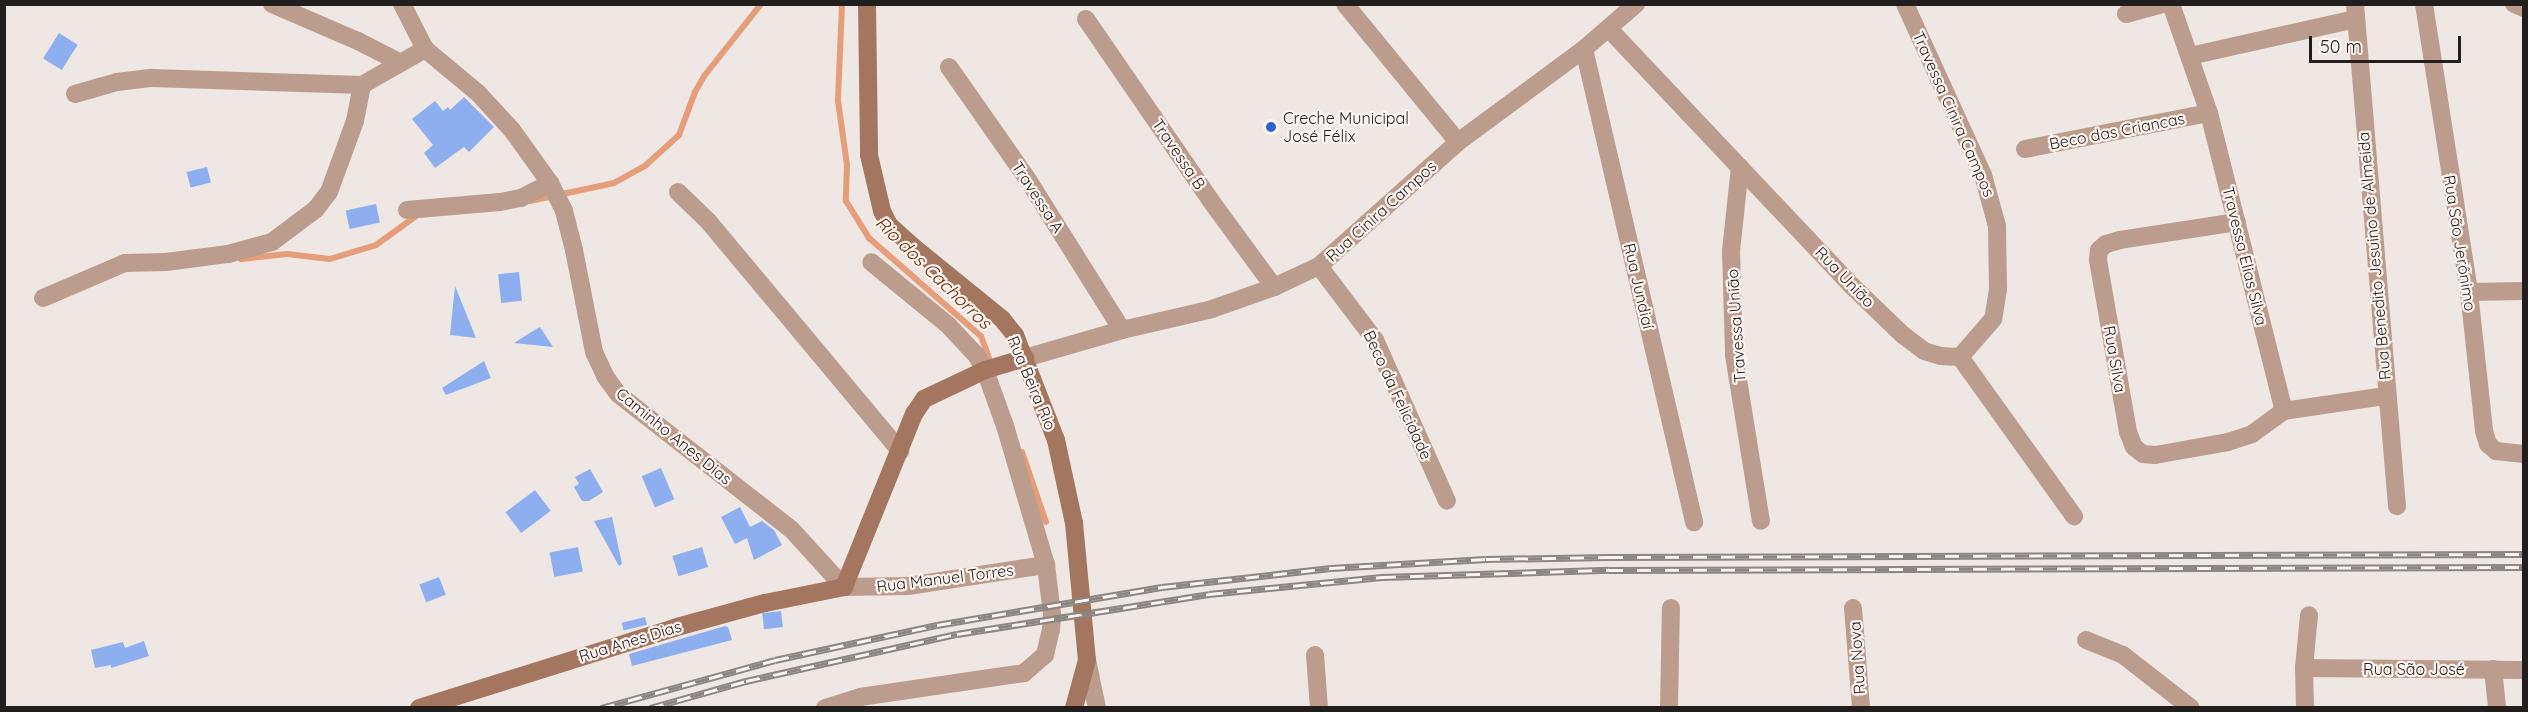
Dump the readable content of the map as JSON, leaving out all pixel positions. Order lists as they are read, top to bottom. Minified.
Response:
{"streets":{"street":["Travessa Cinira Campos","Beco das Criancas","Travessa B","Travessa A","Rua Cinira Campos","Rua São Jerônimo","Travessa Elias Silva","Rua Benedito Jesuino de Almeida","Rua União","Rua Jundiaí","Travessa União","Rua Silva","Rua Beira Rio","Beco da Felicidade","Caminho Anes Dias","Rua Manuel Torres","Rua Anes Dias","Rua Nova","Rua São José"]},"crossings":[["Travessa Cinira Campos","Rua União"],["Beco das Criancas","Travessa Elias Silva"],["Travessa B","Rua Cinira Campos"],["Travessa A","Rua Cinira Campos"],["Rua Cinira Campos","Rua União"],["Rua Cinira Campos","Rua Jundiaí"],["Rua Cinira Campos","Rua Beira Rio"],["Rua Cinira Campos","Beco da Felicidade"],["Travessa Elias Silva","Rua Silva"],["Rua União","Travessa União"],["Caminho Anes Dias","Rua Manuel Torres"],["Caminho Anes Dias","Rua Anes Dias"],["Rua Manuel Torres","Rua Anes Dias"]],"water":["Rio dos Cachorros"],"places":["Creche Municipal José Félix"],"scale_bar":"50 m"}
